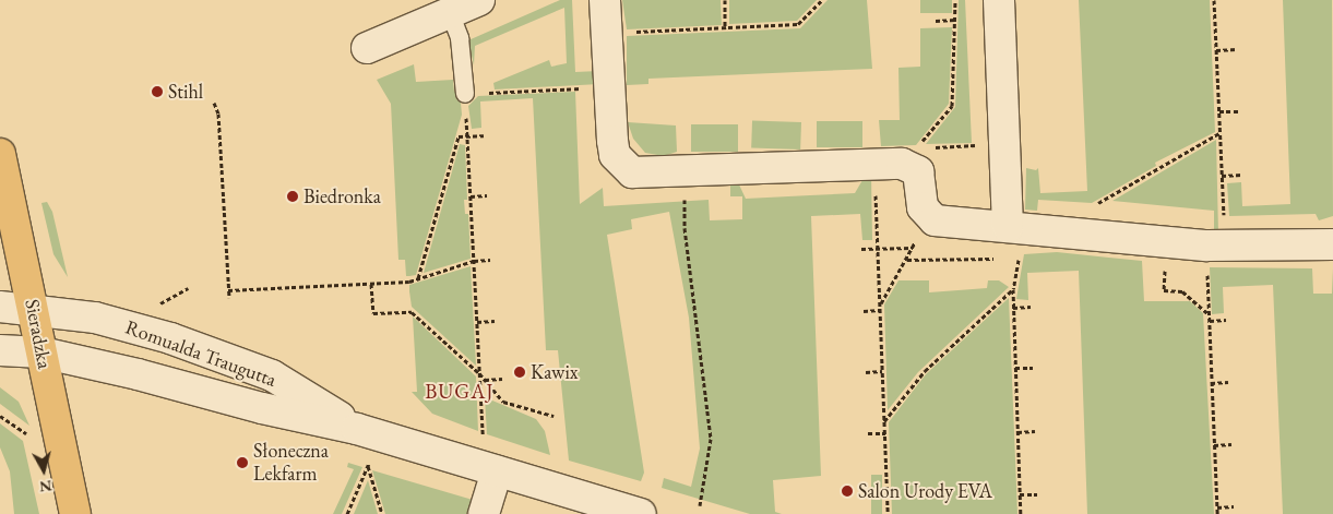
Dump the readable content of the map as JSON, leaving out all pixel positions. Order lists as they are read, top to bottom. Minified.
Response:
{"streets":{"main road":["Sieradzka"],"street":["Romualda Traugutta"]},"crossings":[["Sieradzka","Romualda Traugutta"]],"districts":["BUGAJ"],"places":["Stihl","Biedronka","Kawix","Słoneczna Lekfarm","Salon Urody EVA"],"north":"bottom"}
